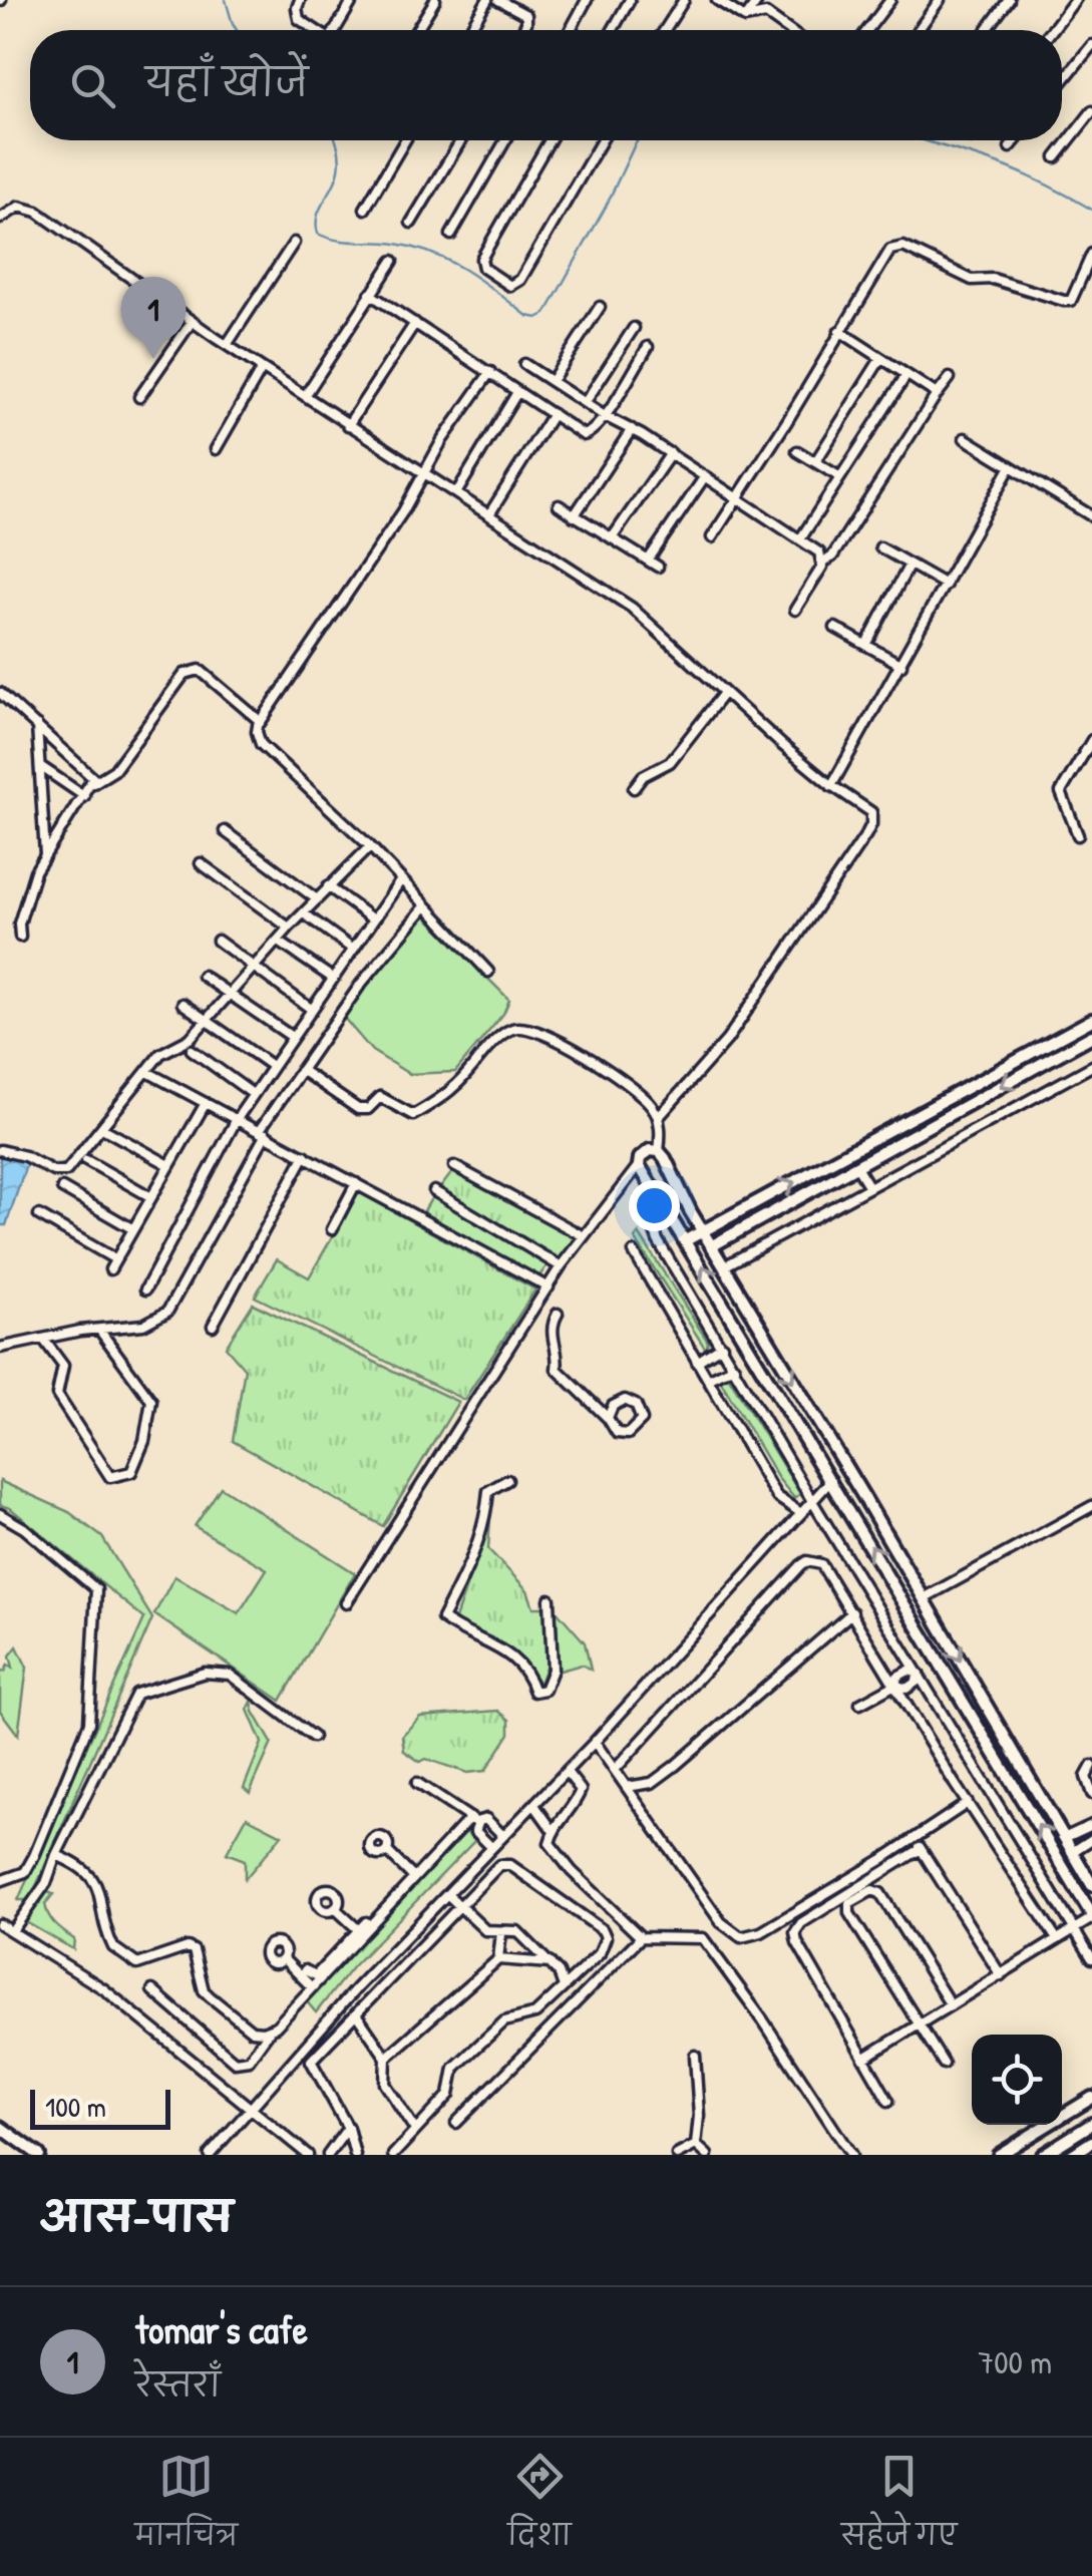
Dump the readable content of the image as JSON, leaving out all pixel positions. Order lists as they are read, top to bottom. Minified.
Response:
{"scale_bar":"100 m","page":{"search":"यहाँ खोजें","pins":"1","scale":"100 m","heading":"आस-पास","list":[{"mark":"1","name":"tomar's cafe","note":"रेस्तराँ","value":"700 m"}],"nav":["मानचित्र","दिशा","सहेजे गए"]}}
